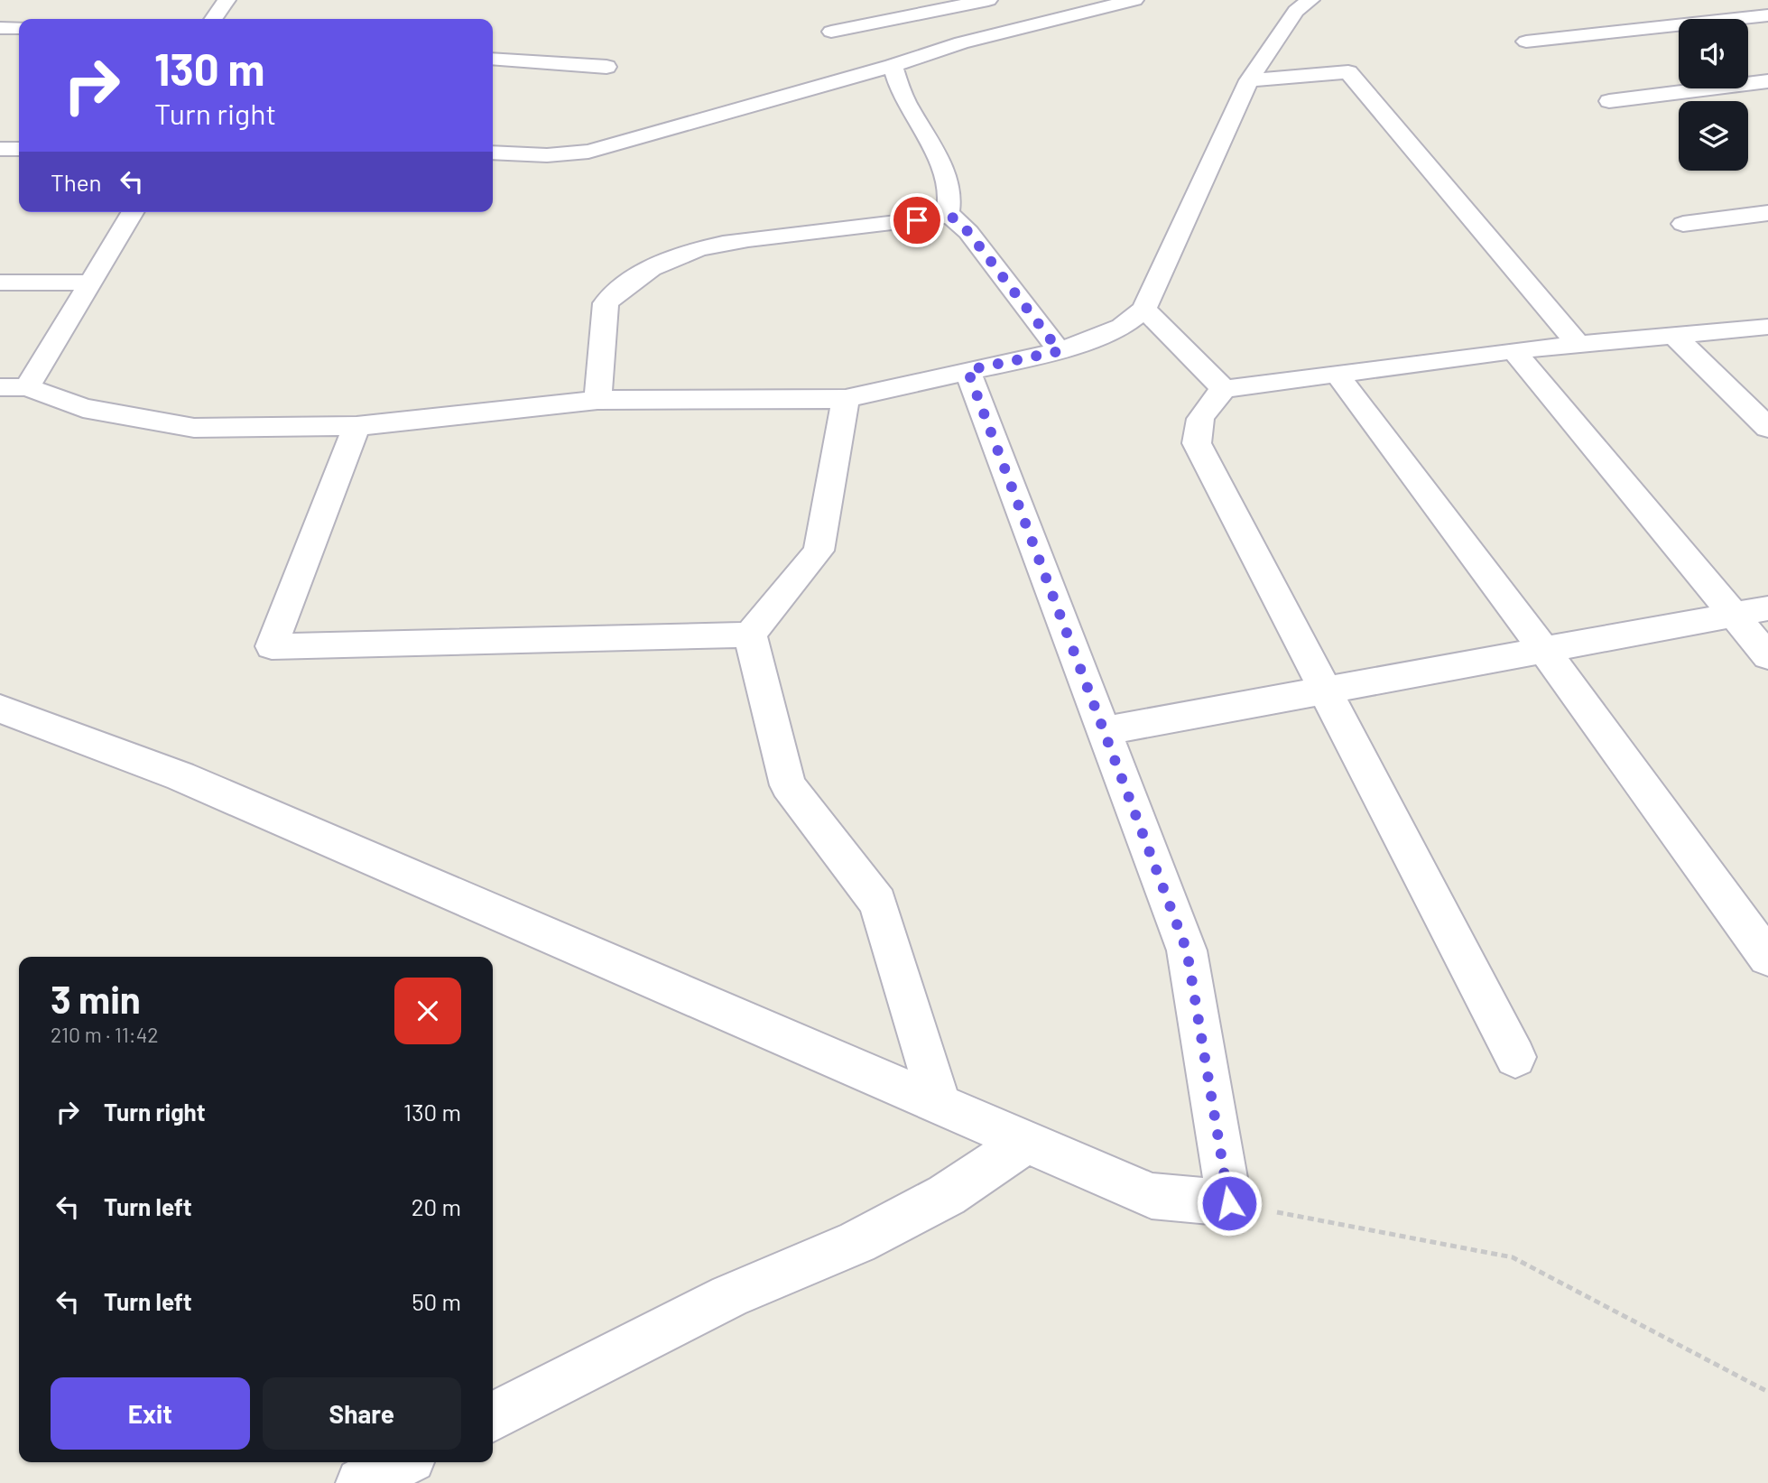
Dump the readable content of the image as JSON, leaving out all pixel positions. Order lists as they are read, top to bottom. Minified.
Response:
{"page":{"turn":["130 m","Turn right"],"then":"Then","heading":["3 min","210 m · 11:42"],"list":[{"name":"Turn right","value":"130 m"},{"name":"Turn left","value":"20 m"},{"name":"Turn left","value":"50 m"}],"buttons":["Exit","Share"]}}
